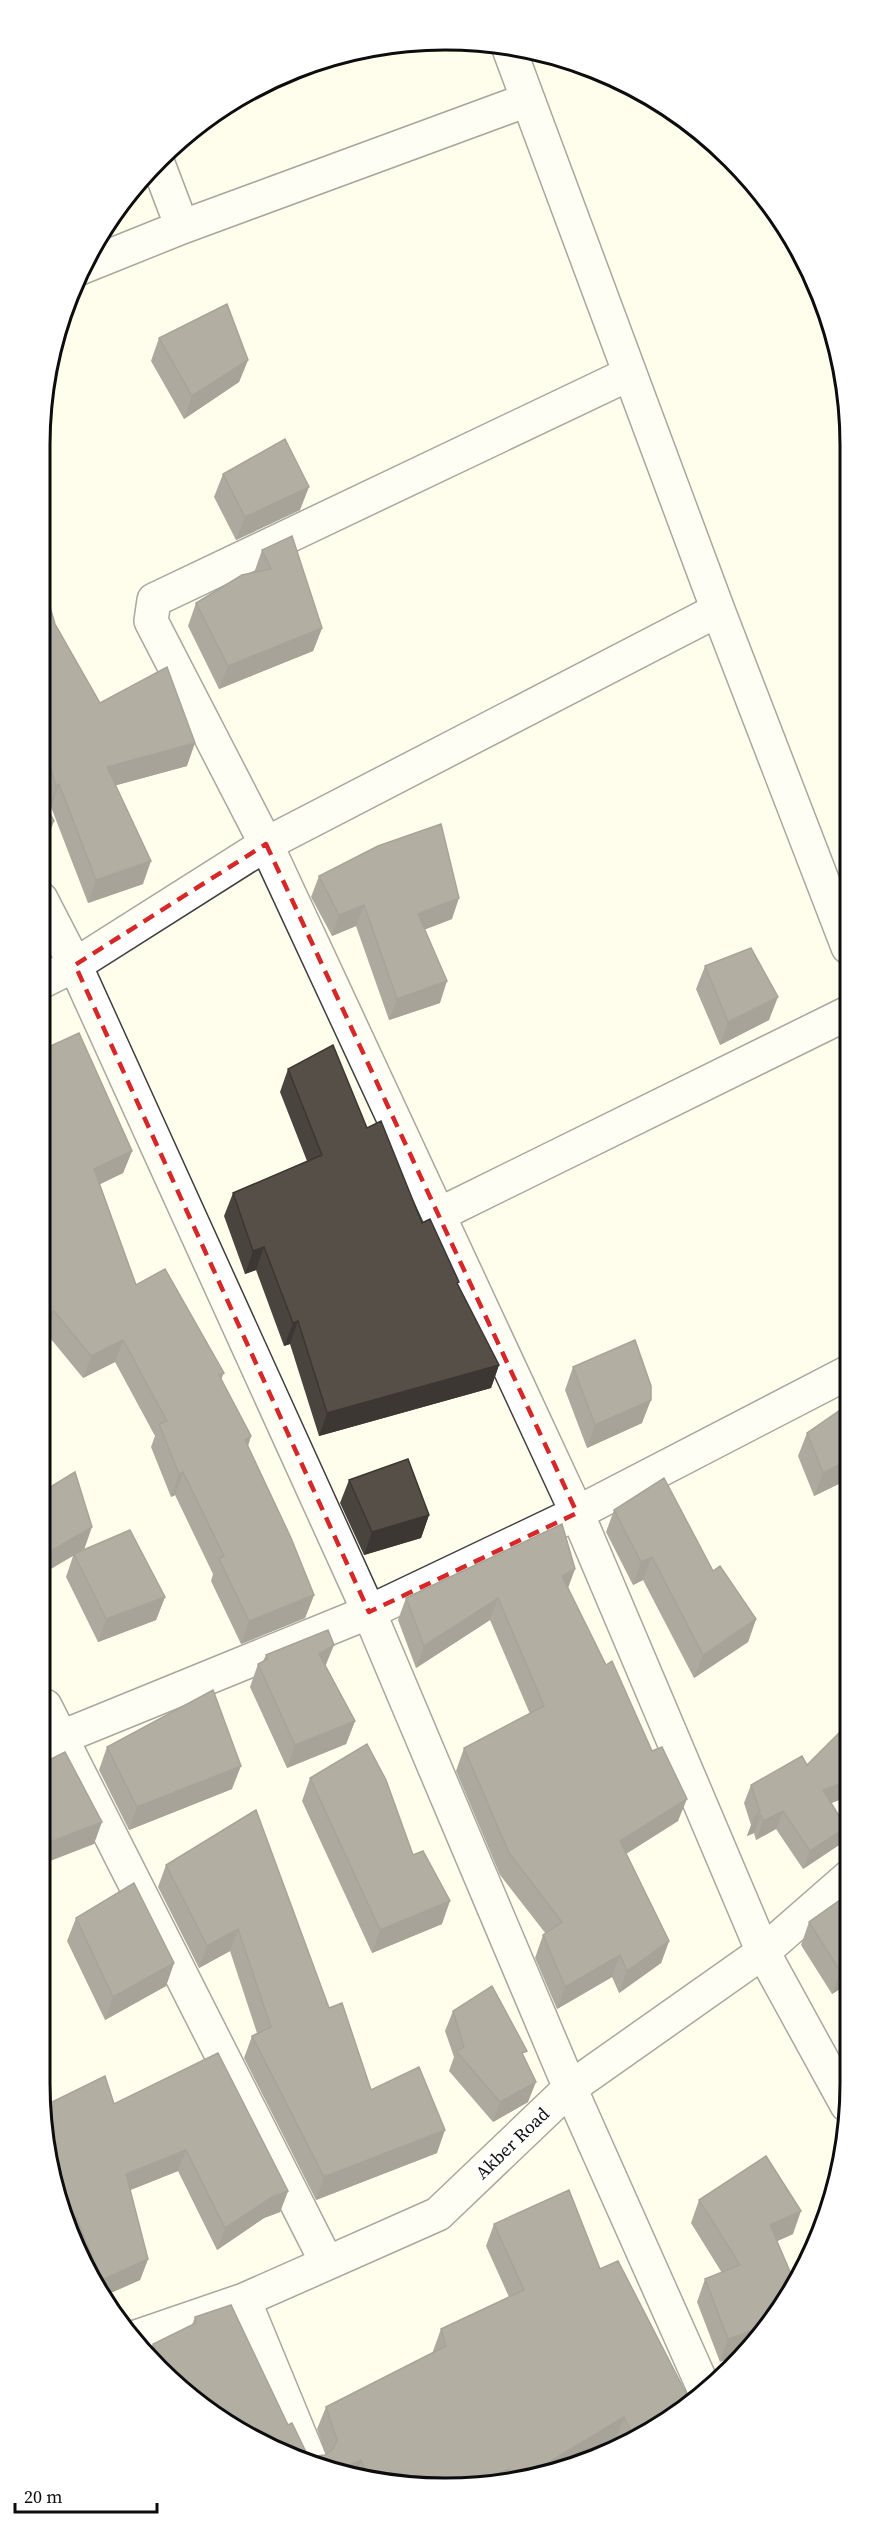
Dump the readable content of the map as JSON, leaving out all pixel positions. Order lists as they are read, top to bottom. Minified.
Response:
{"streets":{"street":["Akber Road"]},"scale_bar":"20 m"}
